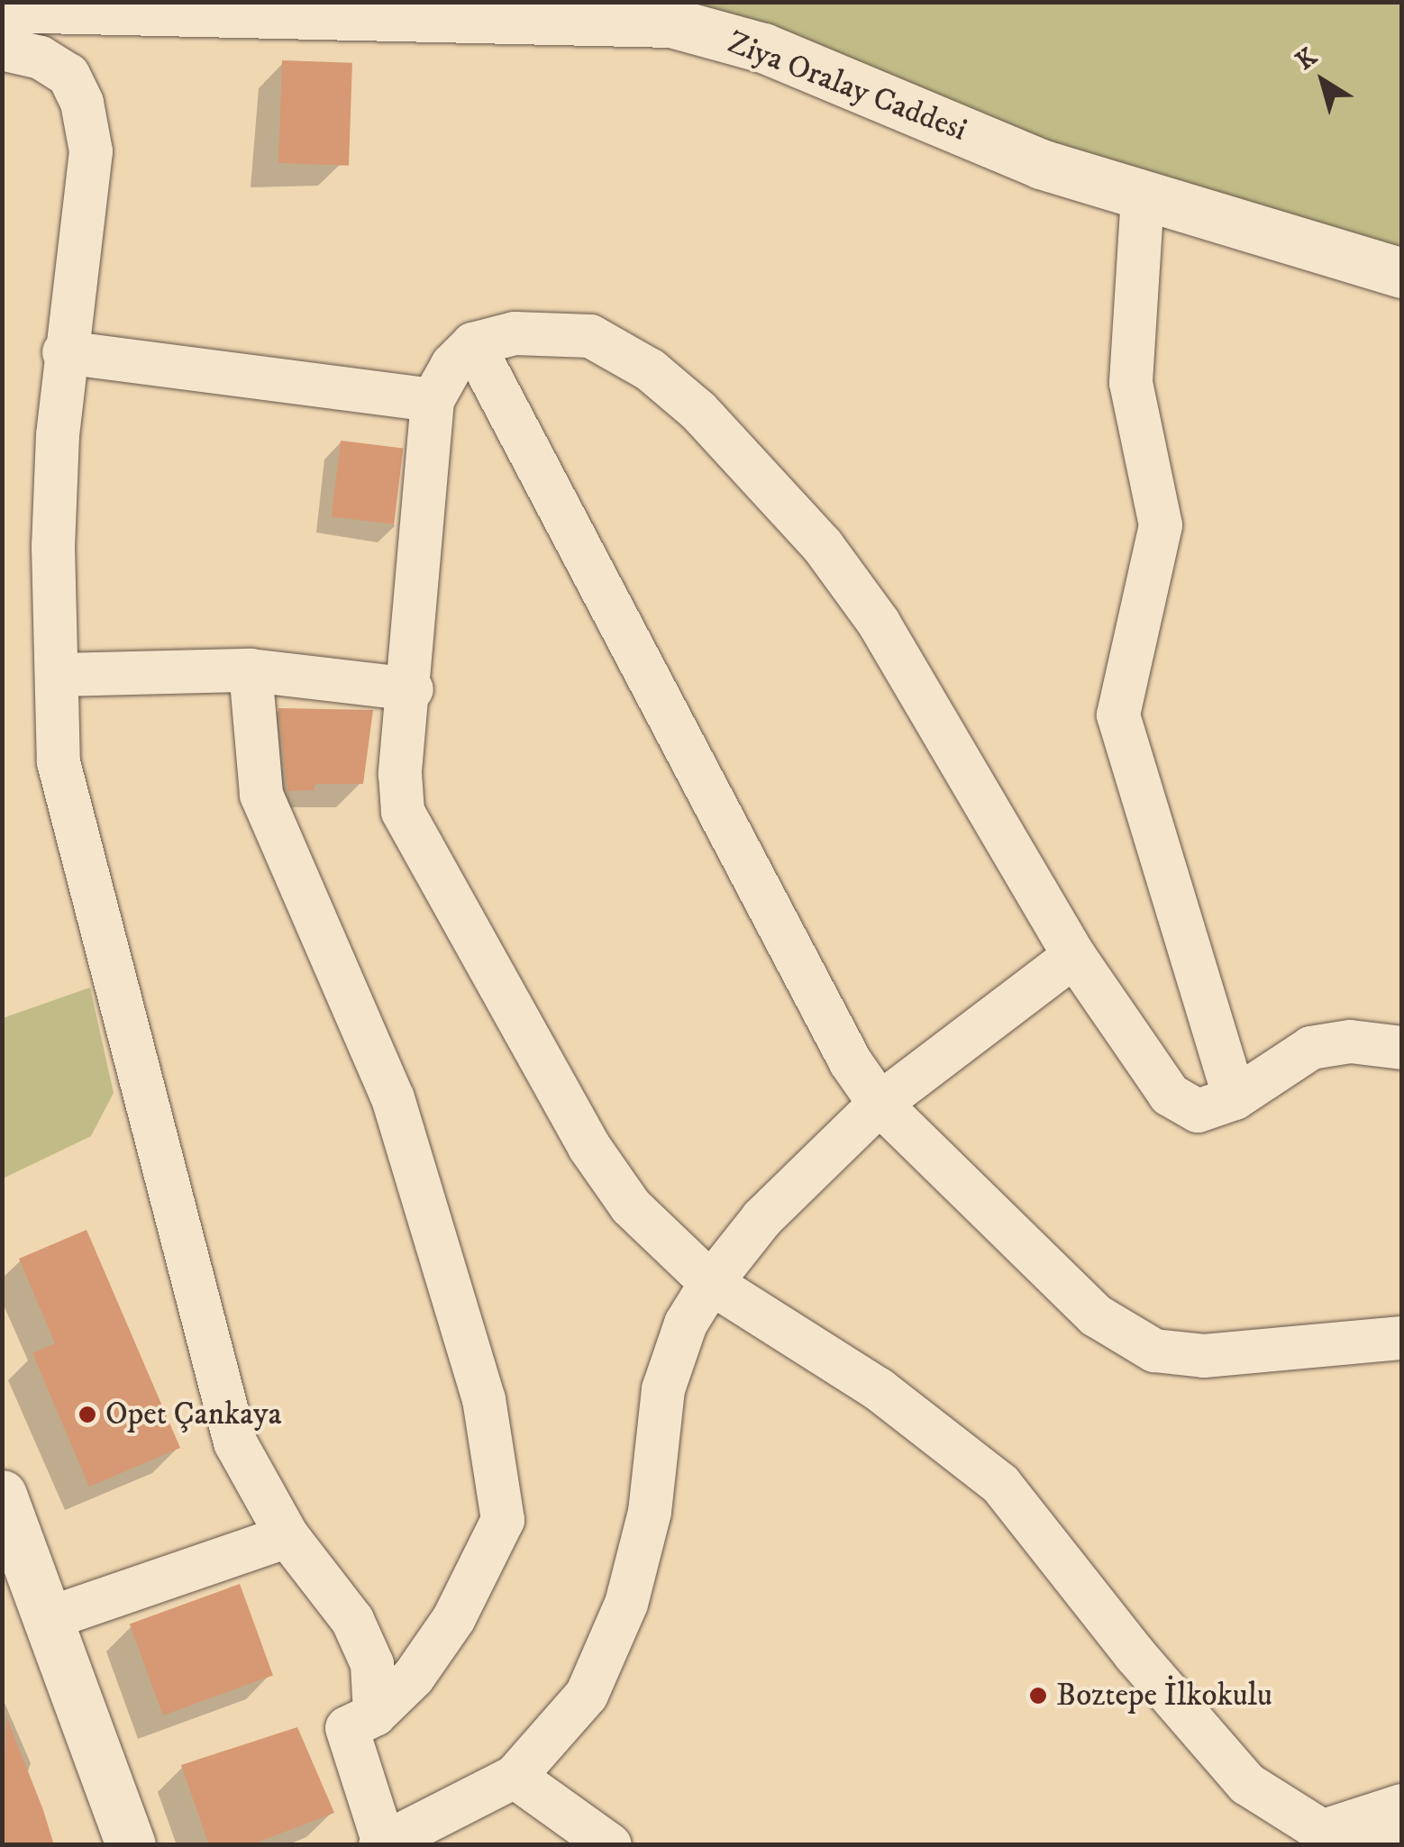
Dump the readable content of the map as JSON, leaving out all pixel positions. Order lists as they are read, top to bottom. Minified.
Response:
{"streets":{"main road":["Ziya Oralay Caddesi"]},"places":["Opet Çankaya","Boztepe İlkokulu"],"north":"top left"}
